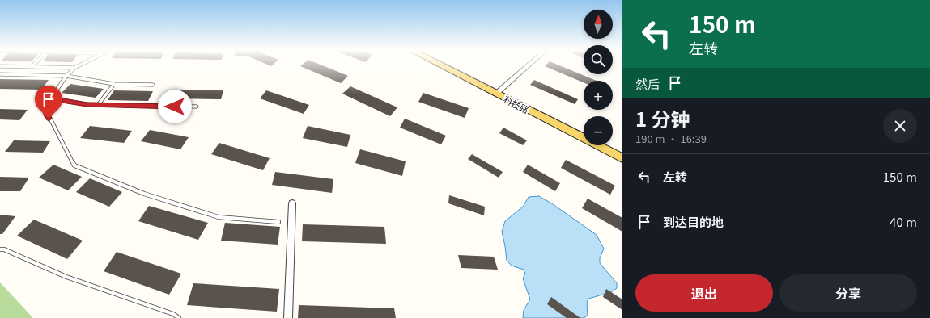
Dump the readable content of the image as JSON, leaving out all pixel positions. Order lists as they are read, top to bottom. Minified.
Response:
{"streets":{"main road":["科技路"]},"north":"top","page":{"turn":["150 m","左转"],"map_buttons":["+","−"],"then":"然后","heading":["1 分钟","190 m · 16:39"],"list":[{"name":"左转","value":"150 m"},{"name":"到达目的地","value":"40 m"}],"buttons":["退出","分享"]}}
